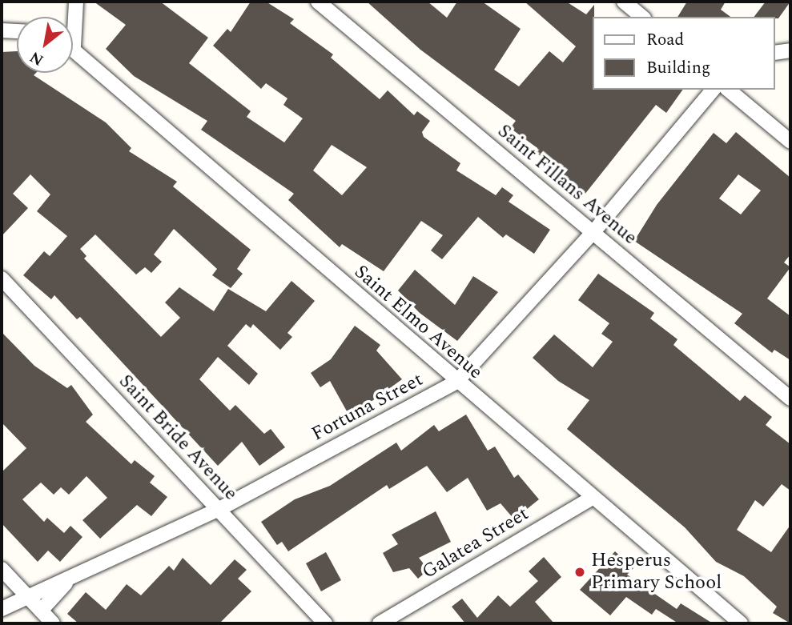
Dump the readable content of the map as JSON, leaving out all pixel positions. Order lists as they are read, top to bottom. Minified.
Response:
{"streets":{"street":["Saint Fillans Avenue","Saint Elmo Avenue","Fortuna Street","Saint Bride Avenue","Galatea Street"]},"crossings":[["Saint Fillans Avenue","Fortuna Street"],["Saint Elmo Avenue","Fortuna Street"],["Saint Elmo Avenue","Galatea Street"],["Fortuna Street","Saint Bride Avenue"]],"places":["Hesperus Primary School"],"legend":["Road","Building"],"north":"bottom left"}
